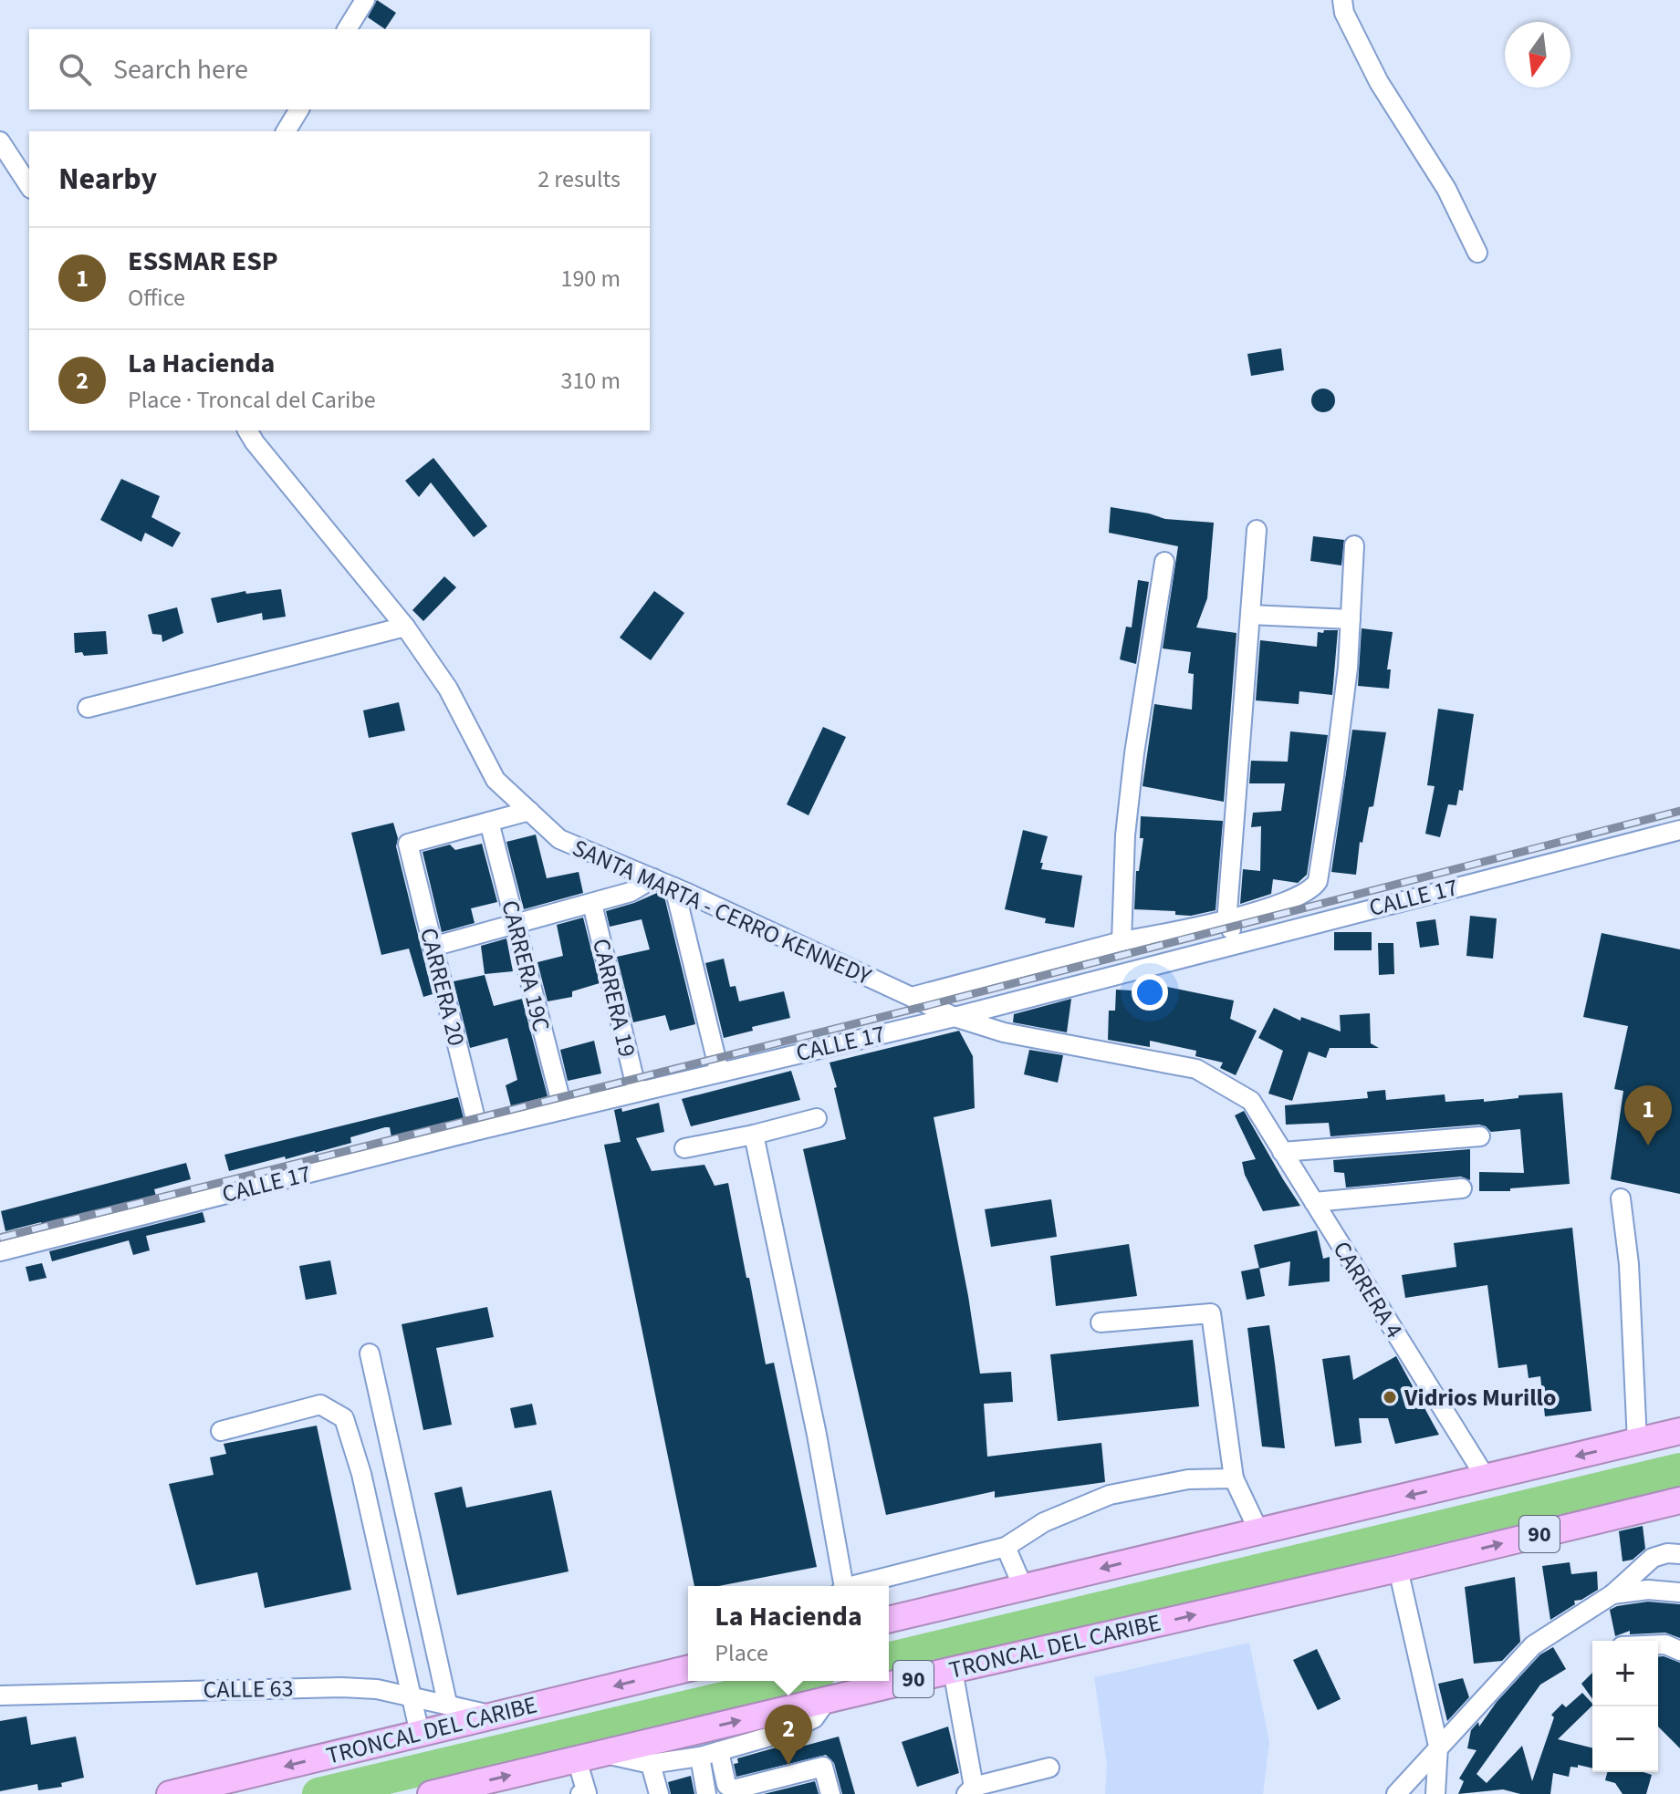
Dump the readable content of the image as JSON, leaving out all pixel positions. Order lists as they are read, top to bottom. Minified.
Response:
{"streets":{"highway":["90","TRONCAL DEL CARIBE"],"street":["CALLE 17","SANTA MARTA - CERRO KENNEDY","CARRERA 19C","CARRERA 20","CARRERA 19","CARRERA 4","CALLE 63"]},"crossings":[["CALLE 17","SANTA MARTA - CERRO KENNEDY"],["CALLE 17","CARRERA 19C"],["CALLE 17","CARRERA 20"],["CALLE 17","CARRERA 19"],["SANTA MARTA - CERRO KENNEDY","CARRERA 4"],["CARRERA 19C","CARRERA 20"],["TRONCAL DEL CARIBE","CALLE 63"]],"places":["Vidrios Murillo"],"north":"bottom","page":{"search":"Search here","heading":["Nearby","2 results"],"list":[{"mark":"1","name":"ESSMAR ESP","note":"Office","value":"190 m"},{"mark":"2","name":"La Hacienda","note":"Place · Troncal del Caribe","value":"310 m"}],"pins":["1","2"],"popup":["La Hacienda","Place"],"map_buttons":["+","−"]}}
